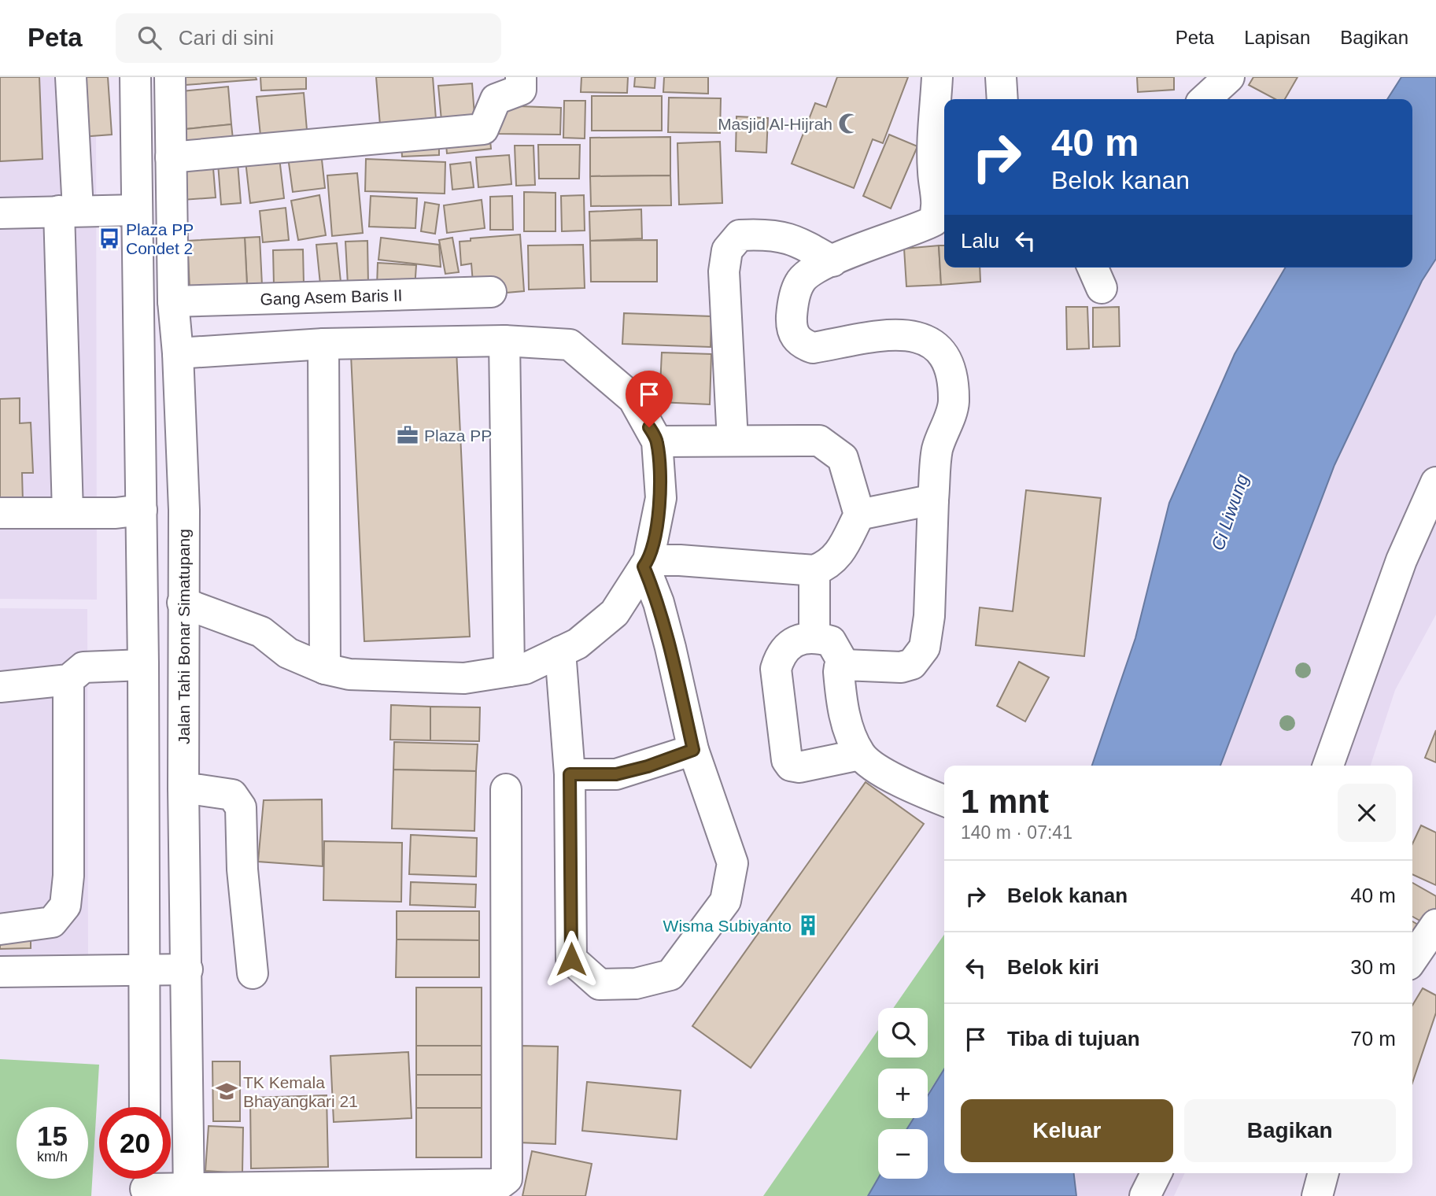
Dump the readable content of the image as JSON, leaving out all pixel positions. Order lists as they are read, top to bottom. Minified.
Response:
{"streets":{"main road":["Gang Asem Baris II","Jalan Tahi Bonar Simatupang"]},"crossings":[["Gang Asem Baris II","Jalan Tahi Bonar Simatupang"]],"water":["Ci Liwung"],"places":{"mosque":["Masjid Al-Hijrah"],"bus stop":["Plaza PP Condet 2"],"office":["Plaza PP"],"building":["Wisma Subiyanto"],"school or university":["TK Kemala Bhayangkari 21"]},"page":{"header":"Peta","search":"Cari di sini","nav":["Peta","Lapisan","Bagikan"],"turn":["40 m","Belok kanan"],"then":"Lalu","heading":["1 mnt","140 m · 07:41"],"list":[{"name":"Belok kanan","value":"40 m"},{"name":"Belok kiri","value":"30 m"},{"name":"Tiba di tujuan","value":"70 m"}],"map_buttons":["+","−"],"buttons":["Keluar","Bagikan"],"speed":"15 km/h","limit":"20"}}
